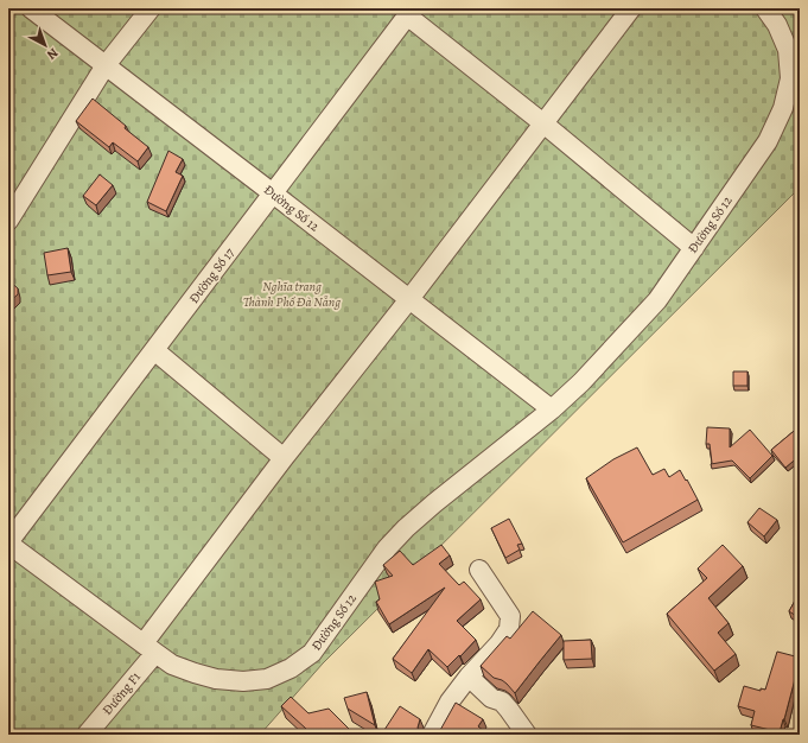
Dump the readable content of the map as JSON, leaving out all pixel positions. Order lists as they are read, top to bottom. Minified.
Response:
{"streets":{"street":["Đường Số 12","Đường Số 17","Đường F1"]},"crossings":[["Đường Số 12","Đường Số 17"],["Đường Số 12","Đường F1"]],"parks":["Nghĩa trang Thành Phố Đà Nẵng"],"north":"bottom right"}
